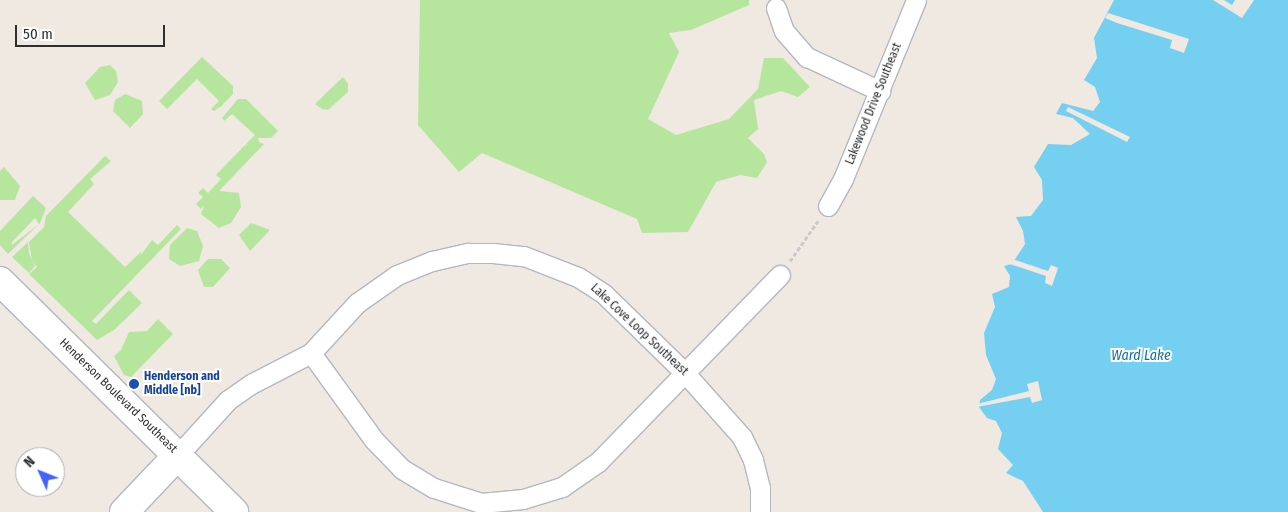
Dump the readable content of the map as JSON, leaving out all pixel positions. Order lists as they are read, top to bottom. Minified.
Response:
{"streets":{"main road":["Henderson Boulevard Southeast"],"street":["Lakewood Drive Southeast","Lake Cove Loop Southeast"]},"crossings":[["Lake Cove Loop Southeast","Henderson Boulevard Southeast"]],"water":["Ward Lake"],"places":["Henderson and Middle [nb]"],"scale_bar":"50 m","north":"top left"}
